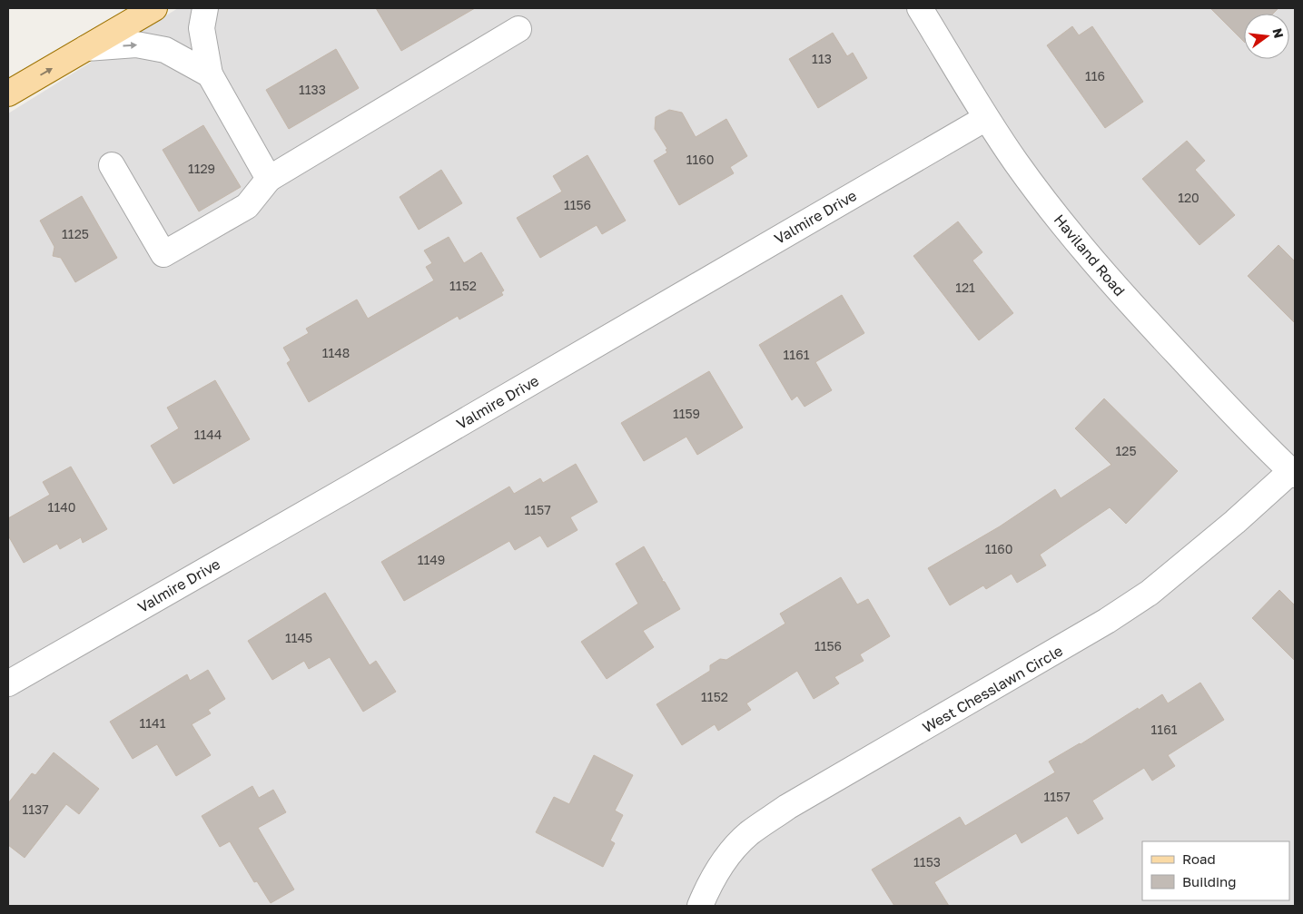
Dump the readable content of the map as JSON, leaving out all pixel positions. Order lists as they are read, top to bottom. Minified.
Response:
{"streets":{"street":["Valmire Drive","Haviland Road","West Chesslawn Circle"]},"crossings":[["Valmire Drive","Haviland Road"],["Haviland Road","West Chesslawn Circle"]],"house_numbers":["113","116","1133","1160","1129","120","1156","1125","1152","121","1148","1161","1159","1144","125","1140","1157","1160","1149","1145","1156","1152","1141","1161","1157","1137","1153"],"legend":["Road","Building"],"north":"right"}
